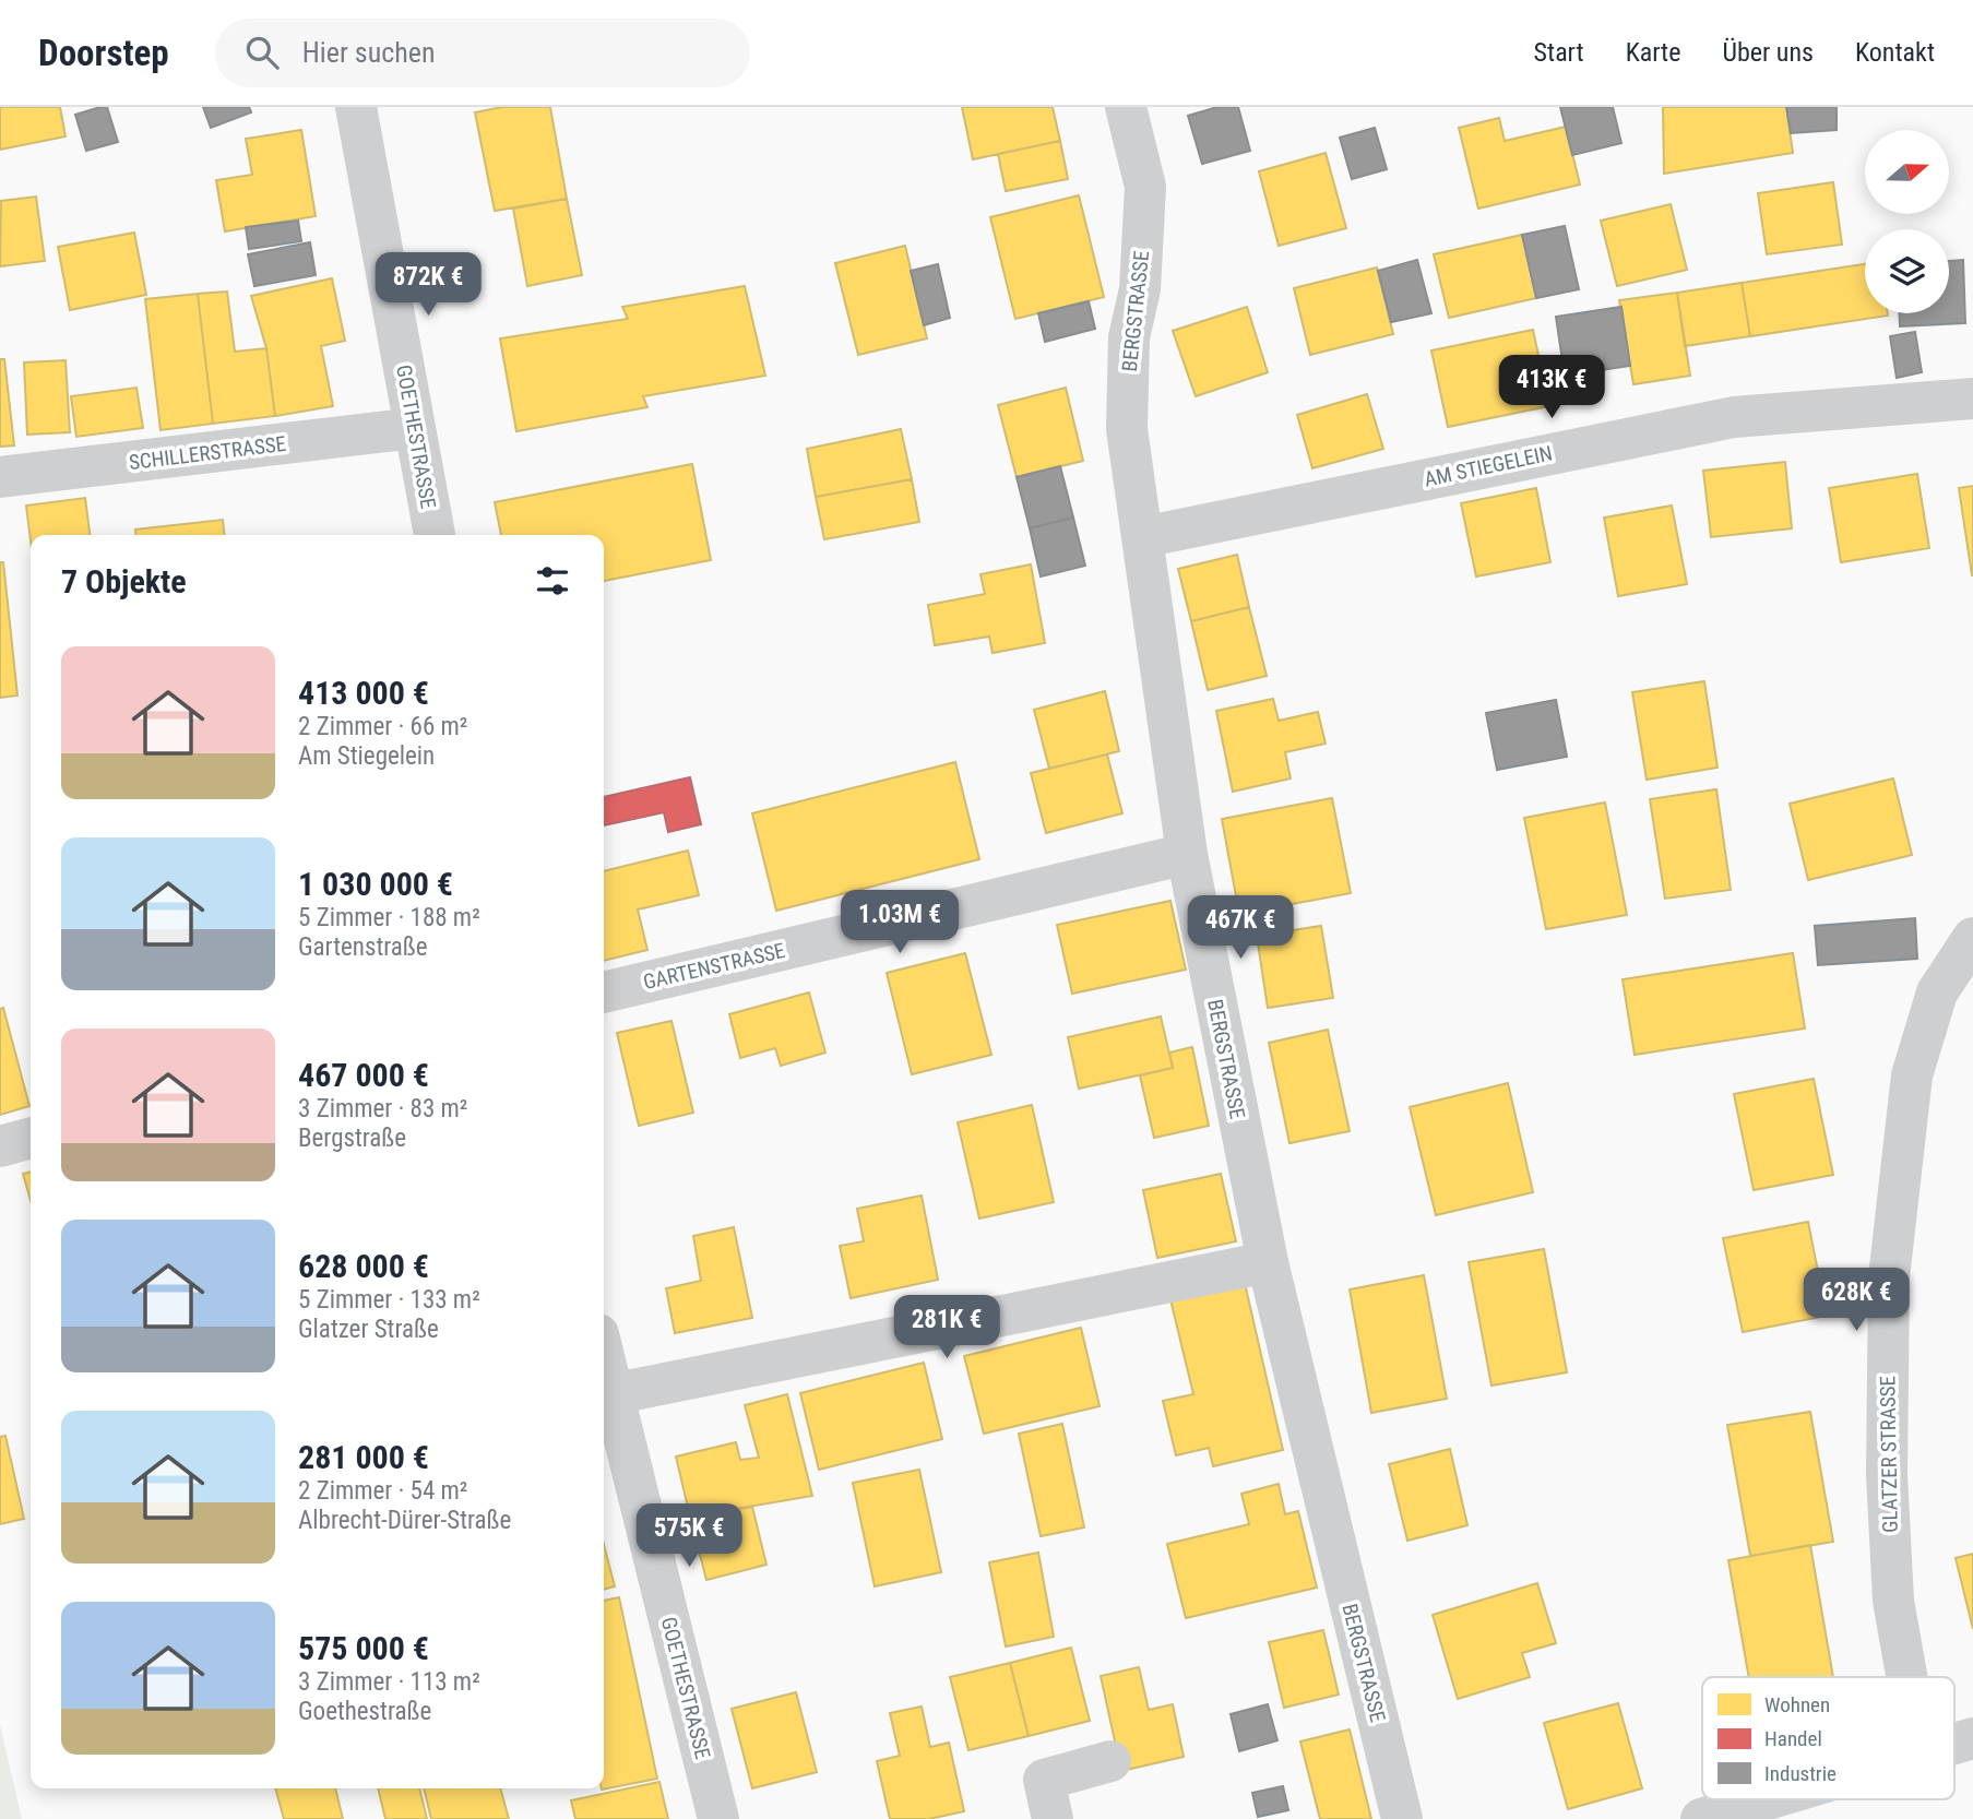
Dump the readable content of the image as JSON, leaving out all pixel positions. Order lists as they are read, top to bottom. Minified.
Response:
{"streets":{"street":["BERGSTRASSE","GOETHESTRASSE","SCHILLERSTRASSE","AM STIEGELEIN","GARTENSTRASSE","GLATZER STRASSE"]},"crossings":[["BERGSTRASSE","AM STIEGELEIN"],["BERGSTRASSE","GARTENSTRASSE"],["GOETHESTRASSE","SCHILLERSTRASSE"]],"legend":["Wohnen","Handel","Industrie"],"north":"right","page":{"header":"Doorstep","search":"Hier suchen","nav":["Start","Karte","Über uns","Kontakt"],"price":["872K €","413K €","1.03M €","467K €","628K €","281K €","575K €"],"heading":"7 Objekte","list":[{"name":"413 000 €","note":"2 Zimmer · 66 m² · Am Stiegelein"},{"name":"1 030 000 €","note":"5 Zimmer · 188 m² · Gartenstraße"},{"name":"467 000 €","note":"3 Zimmer · 83 m² · Bergstraße"},{"name":"628 000 €","note":"5 Zimmer · 133 m² · Glatzer Straße"},{"name":"281 000 €","note":"2 Zimmer · 54 m² · Albrecht-Dürer-Straße"},{"name":"575 000 €","note":"3 Zimmer · 113 m² · Goethestraße"}]}}
